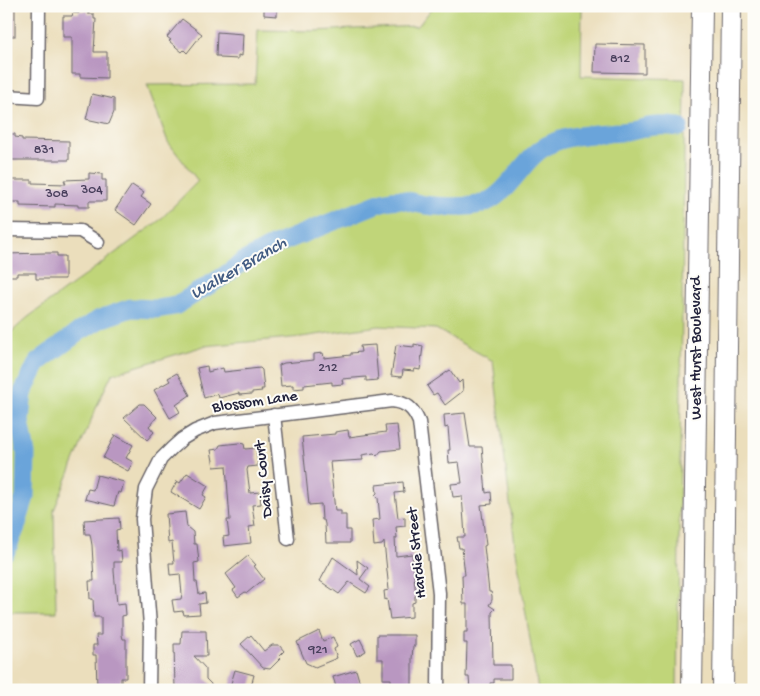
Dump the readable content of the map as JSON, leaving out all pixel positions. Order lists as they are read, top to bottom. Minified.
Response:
{"streets":{"main road":["West Hurst Boulevard"],"street":["Blossom Lane","Daisy Court","Hardie Street"]},"crossings":[["Blossom Lane","Daisy Court"],["Blossom Lane","Hardie Street"]],"water":["Walker Branch"],"house_numbers":["812","831","304","308","212","921"]}
